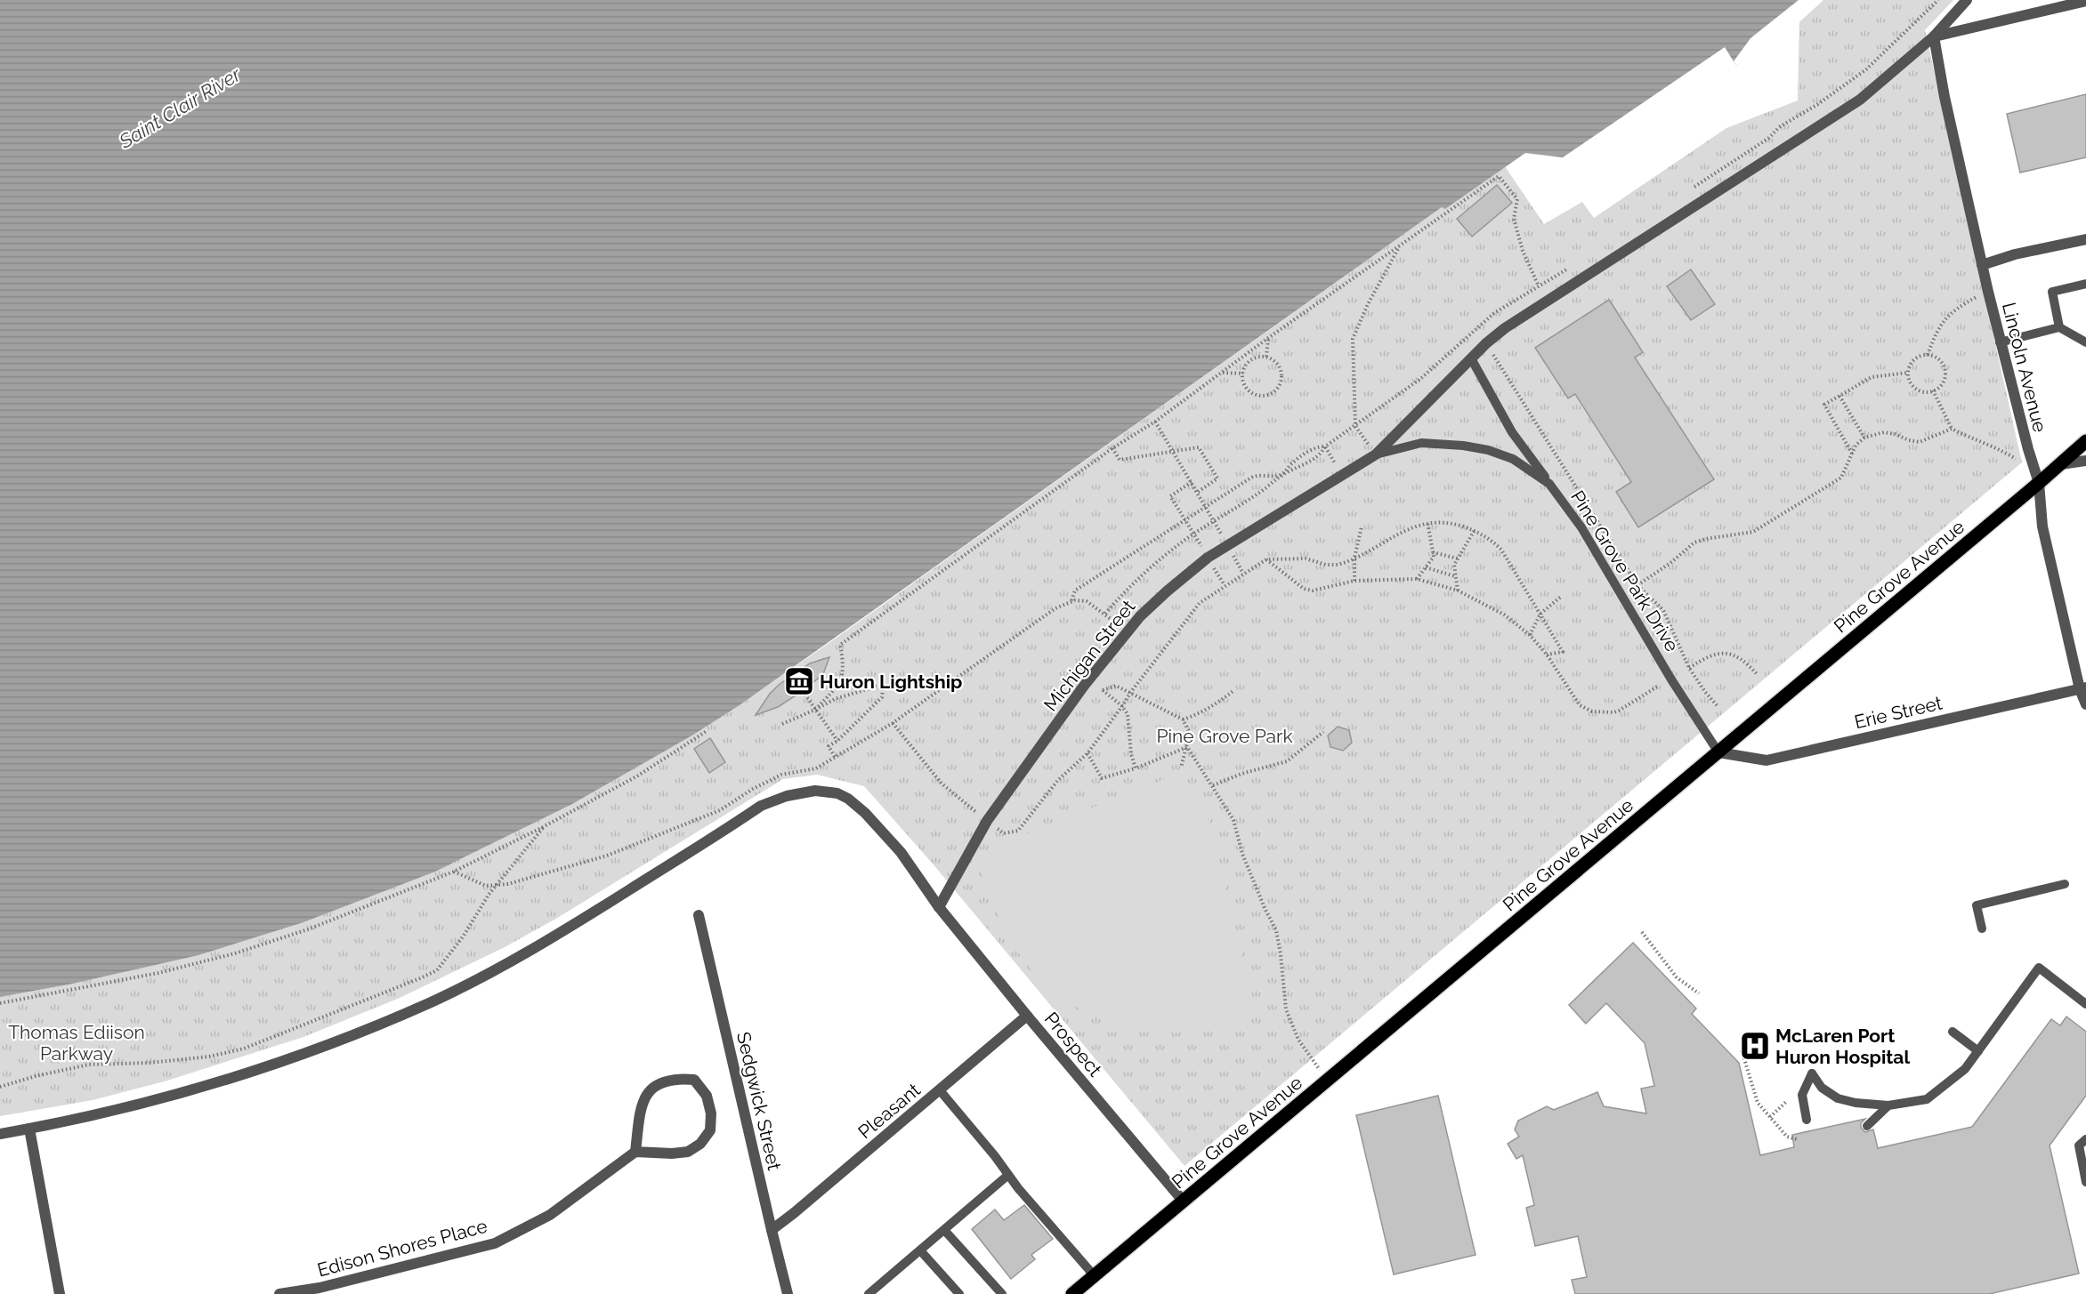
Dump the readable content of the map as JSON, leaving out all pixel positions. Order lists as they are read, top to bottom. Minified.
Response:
{"streets":{"main road":["Pine Grove Avenue"],"street":["Lincoln Avenue","Michigan Street","Erie Street","Prospect","Sedgwick Street","Pleasant","Edison Shores Place"],"lane":["Pine Grove Park Drive"]},"crossings":[["Lincoln Avenue","Pine Grove Avenue"],["Lincoln Avenue","Michigan Street"],["Lincoln Avenue","Erie Street"],["Pine Grove Park Drive","Pine Grove Avenue"],["Pine Grove Park Drive","Michigan Street"],["Pine Grove Park Drive","Erie Street"],["Pine Grove Avenue","Erie Street"],["Pine Grove Avenue","Prospect"],["Michigan Street","Prospect"],["Prospect","Pleasant"],["Sedgwick Street","Pleasant"]],"water":["Saint Clair River"],"parks":["Pine Grove Park","Thomas Ediison Parkway"],"places":{"museum":["Huron Lightship"],"hospital":["McLaren Port Huron Hospital"]}}
